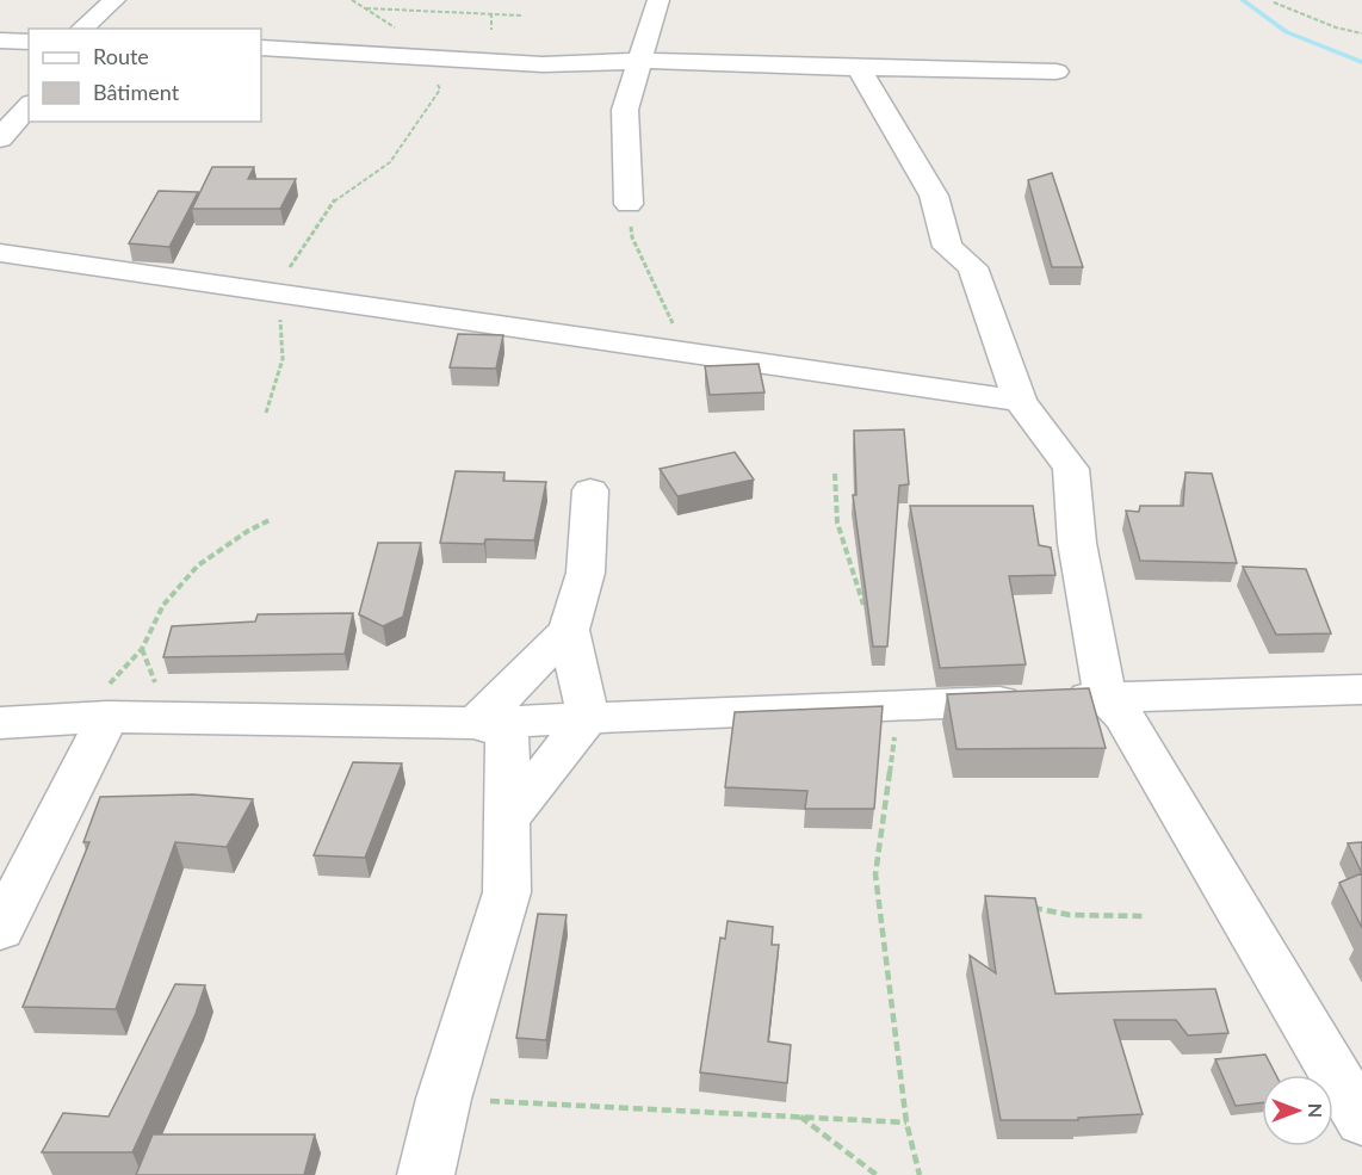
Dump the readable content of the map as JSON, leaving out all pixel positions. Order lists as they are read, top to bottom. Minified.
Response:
{"legend":["Route","Bâtiment"],"north":"right"}
